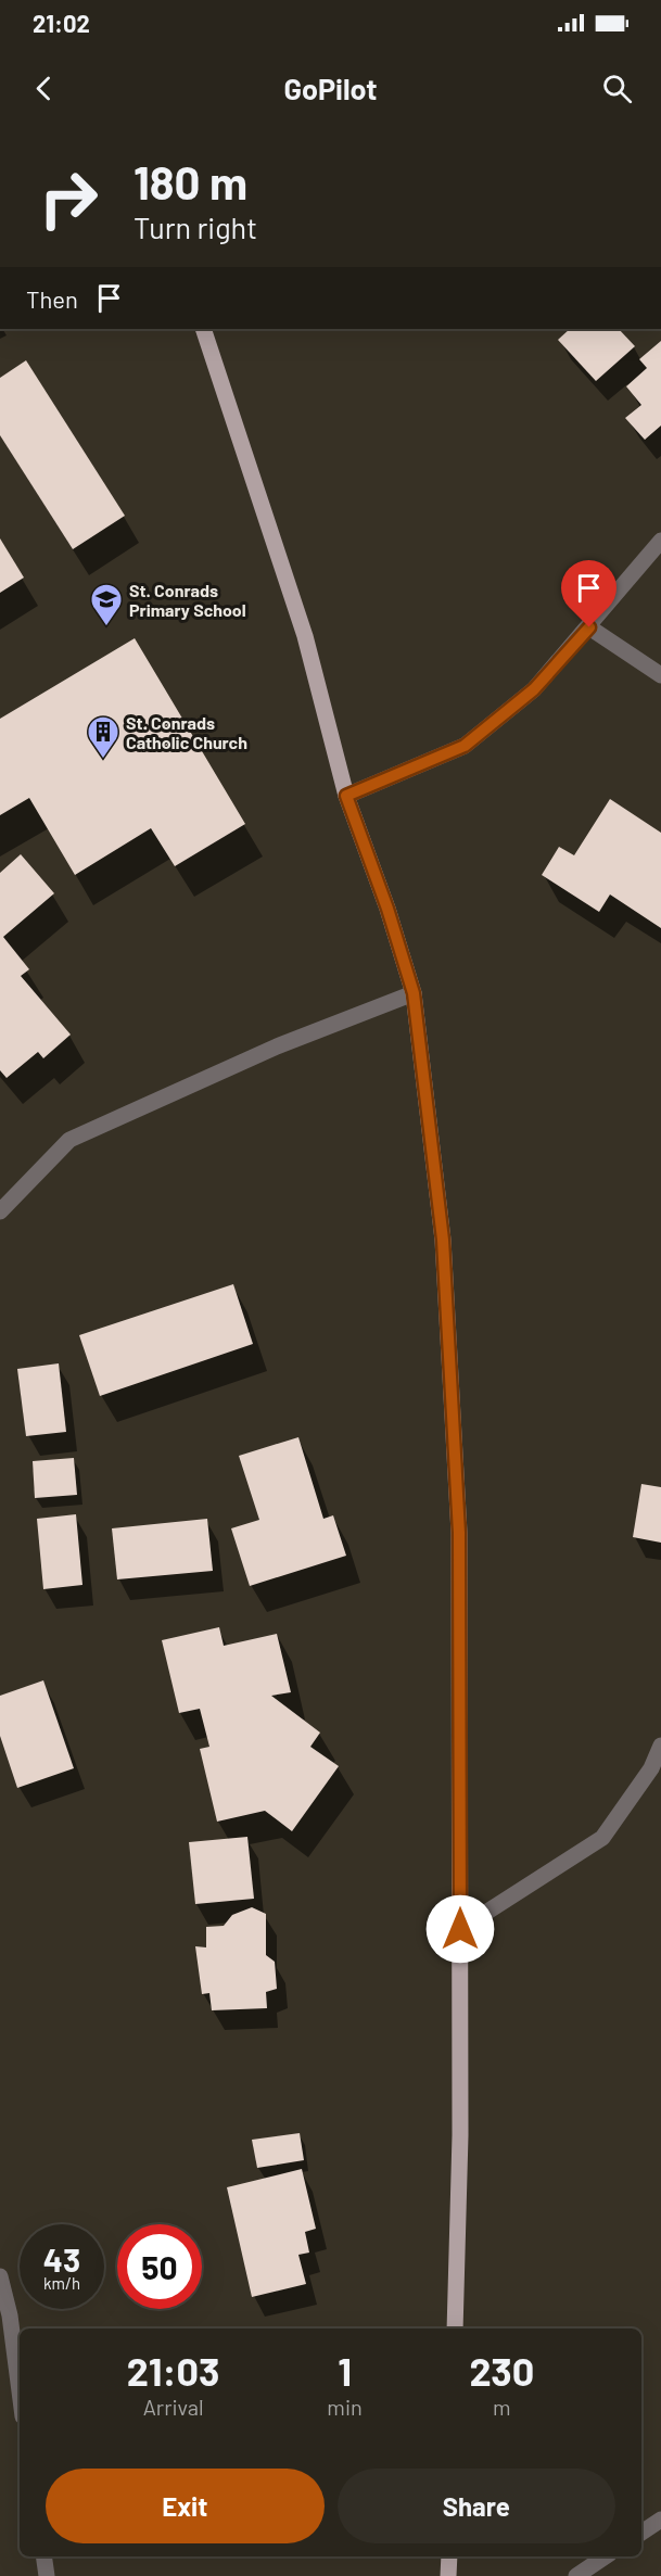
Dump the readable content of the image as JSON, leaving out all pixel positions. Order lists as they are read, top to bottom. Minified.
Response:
{"places":{"school or university":["St. Conrads Primary School"],"building":["St. Conrads Catholic Church"]},"page":{"status":"21:02","header":"GoPilot","turn":["180 m","Turn right"],"then":"Then","speed":"43 km/h","limit":"50","eta":["21:03","Arrival","1","min","230","m"],"buttons":["Exit","Share"]}}
